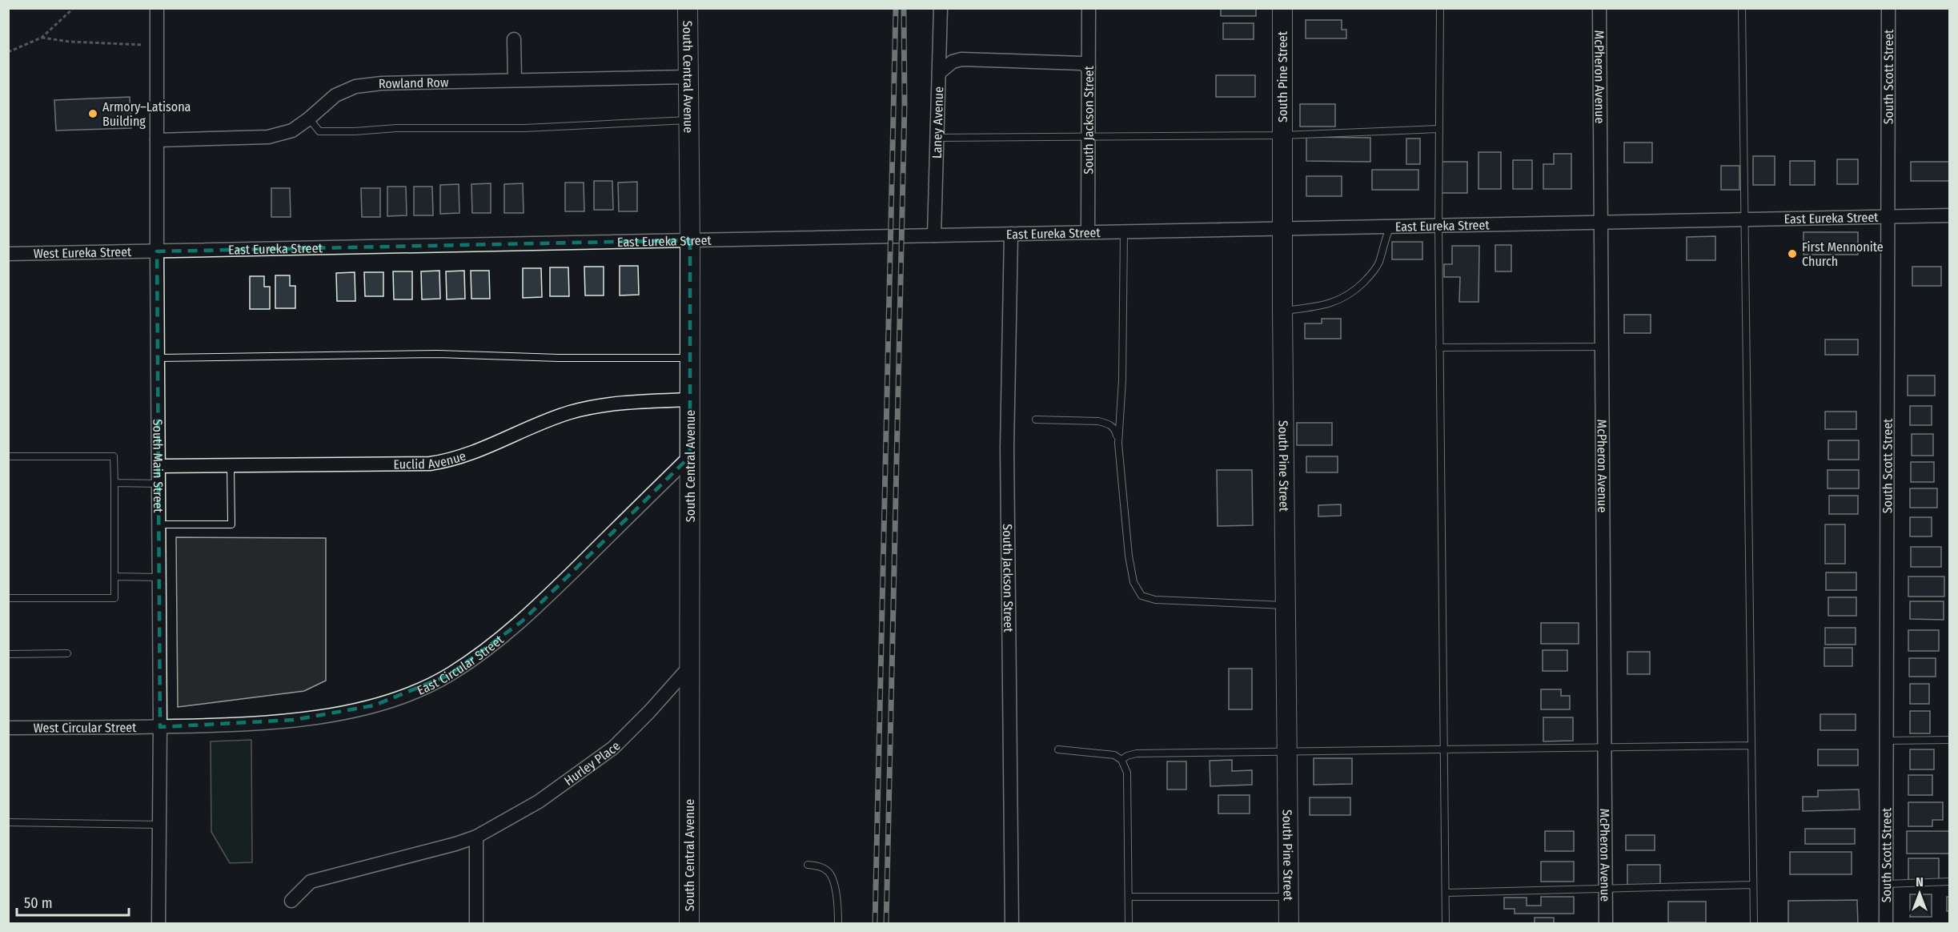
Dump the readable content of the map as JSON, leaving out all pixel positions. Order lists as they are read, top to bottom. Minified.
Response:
{"streets":{"street":["South Central Avenue","South Pine Street","McPheron Avenue","South Scott Street","Rowland Row","South Jackson Street","Laney Avenue","East Eureka Street","West Eureka Street","Euclid Avenue","South Main Street","East Circular Street","West Circular Street","Hurley Place"]},"crossings":[["South Central Avenue","Rowland Row"],["South Central Avenue","East Eureka Street"],["South Central Avenue","Euclid Avenue"],["South Central Avenue","East Circular Street"],["South Central Avenue","Hurley Place"],["South Pine Street","East Eureka Street"],["McPheron Avenue","East Eureka Street"],["South Scott Street","East Eureka Street"],["Rowland Row","South Main Street"],["South Jackson Street","East Eureka Street"],["Laney Avenue","East Eureka Street"],["East Eureka Street","West Eureka Street"],["East Eureka Street","South Main Street"],["West Eureka Street","South Main Street"],["Euclid Avenue","South Main Street"],["South Main Street","East Circular Street"],["South Main Street","West Circular Street"],["East Circular Street","West Circular Street"]],"places":["Armory–Latisona Building","First Mennonite Church"],"scale_bar":"50 m","north":"top"}
